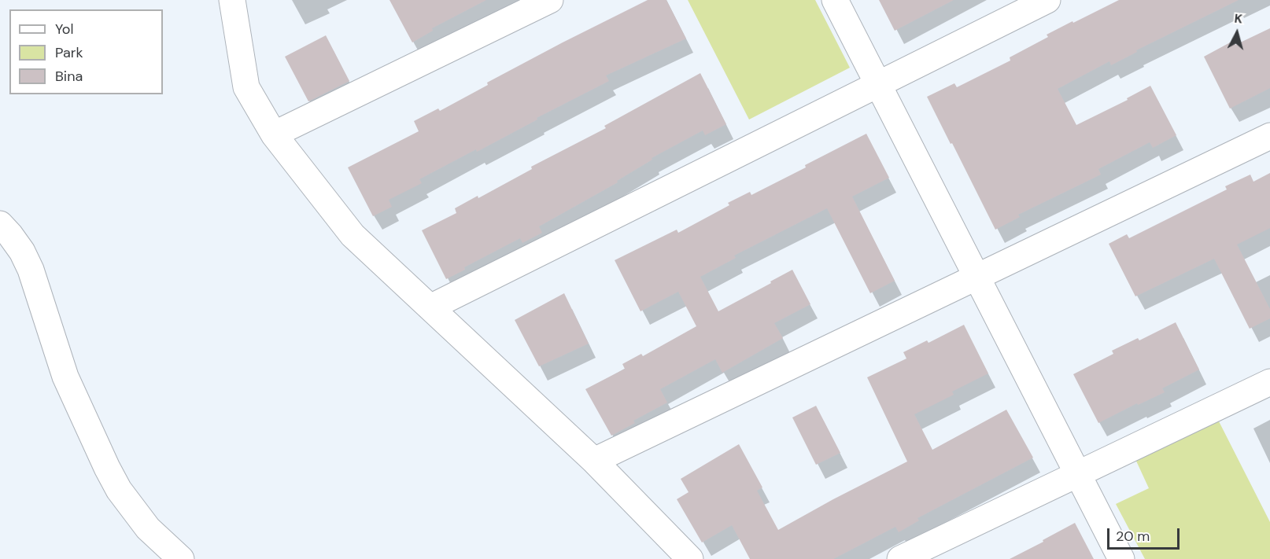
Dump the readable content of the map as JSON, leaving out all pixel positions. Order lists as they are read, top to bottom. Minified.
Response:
{"legend":["Yol","Park","Bina"],"scale_bar":"20 m","north":"top"}
